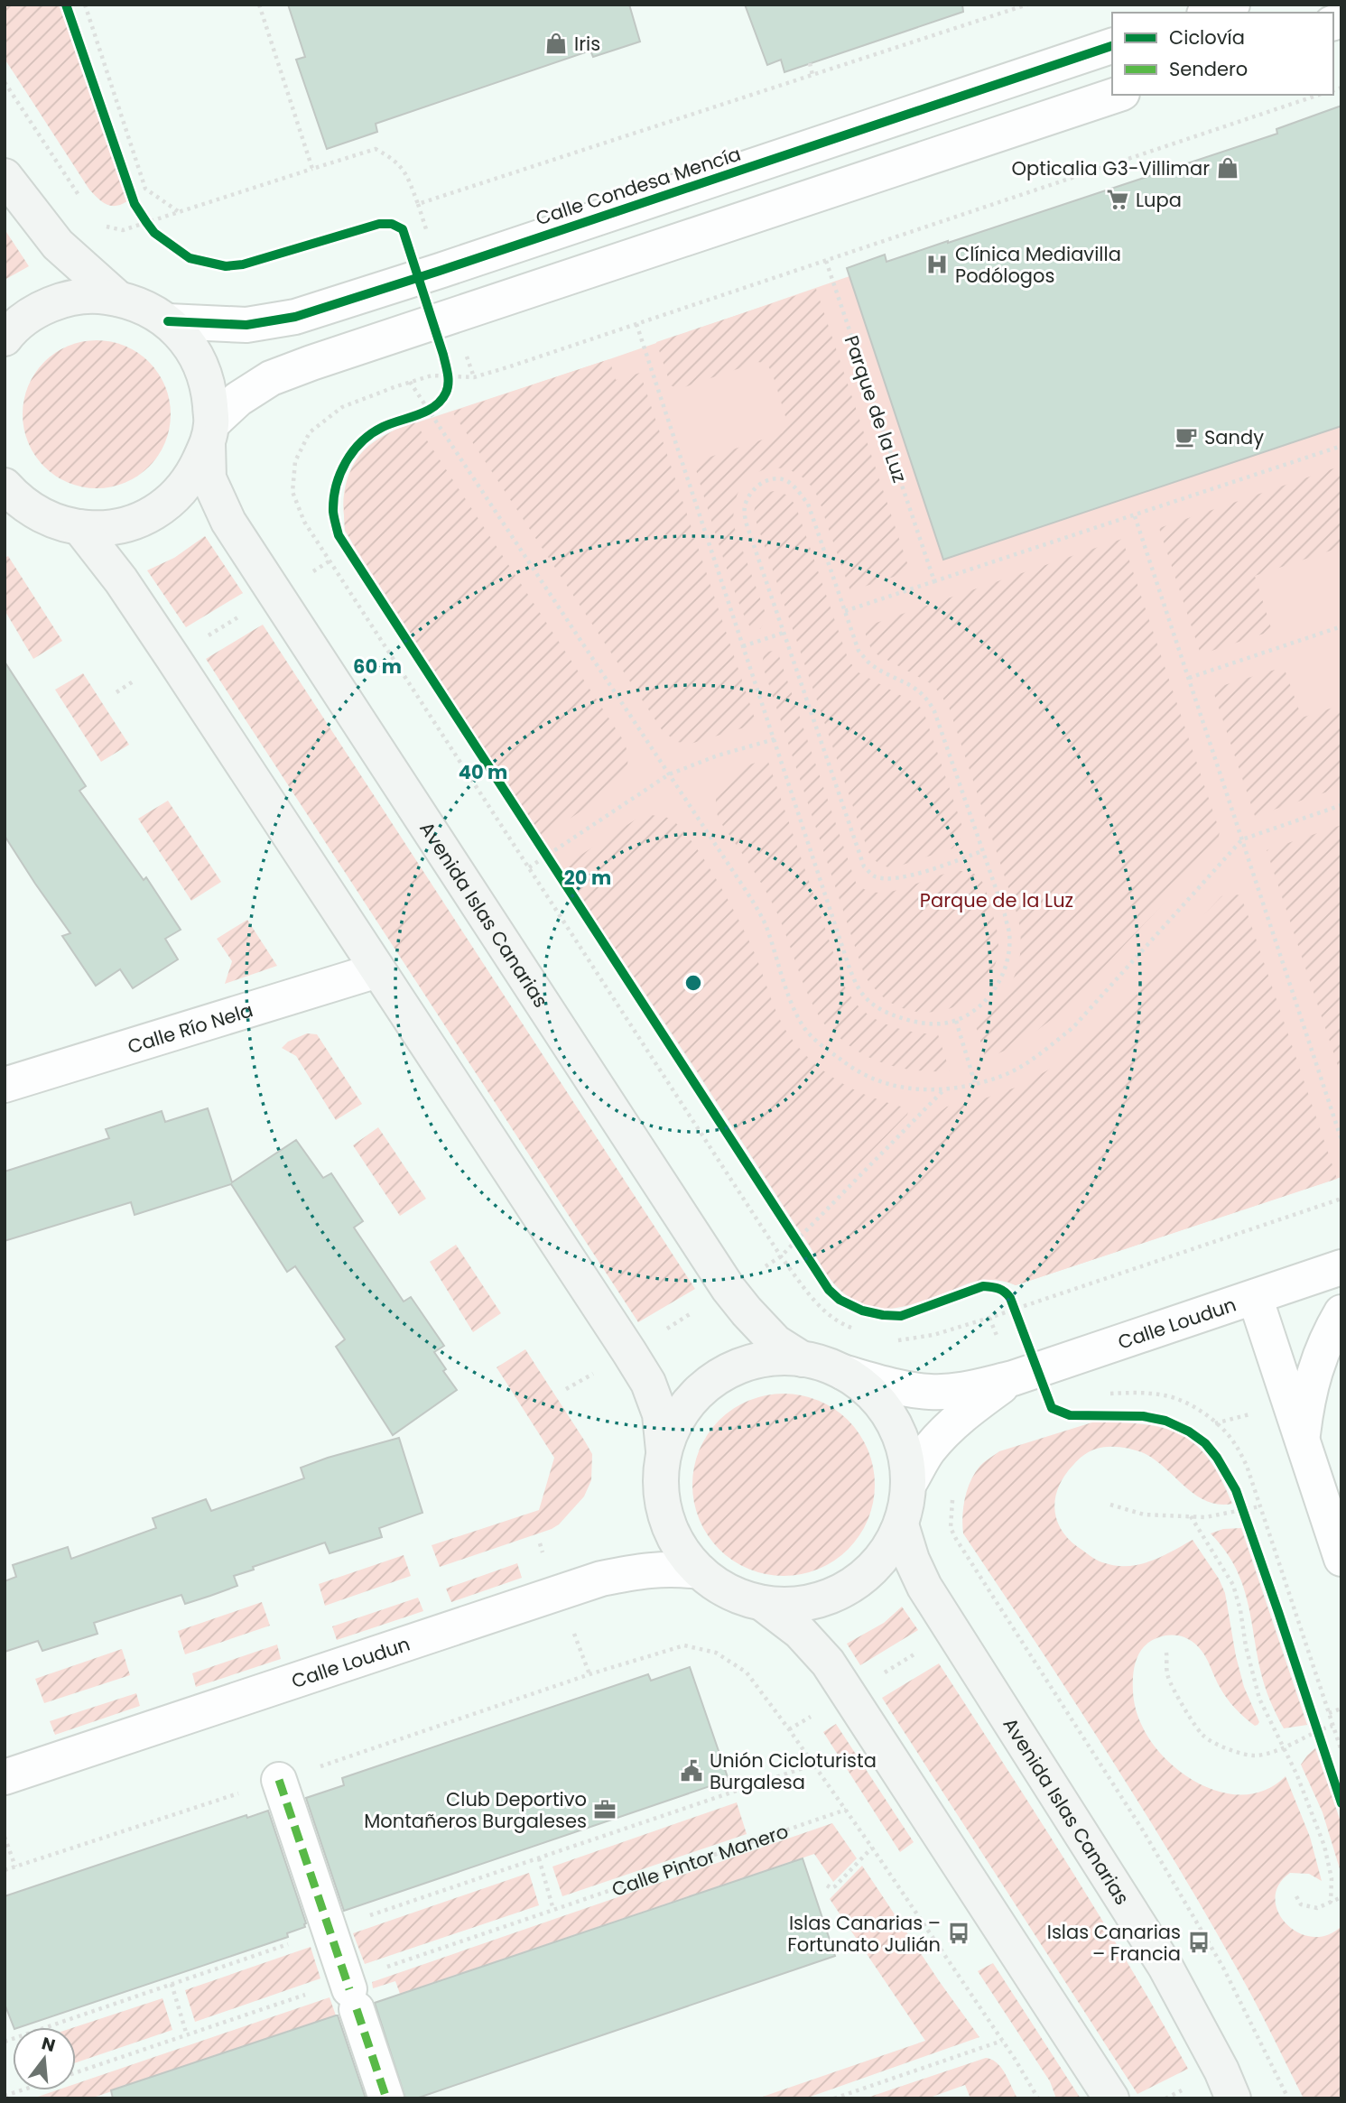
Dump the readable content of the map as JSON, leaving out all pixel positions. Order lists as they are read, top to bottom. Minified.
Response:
{"streets":{"main road":["Avenida Islas Canarias"],"street":["Calle Condesa Mencía","Calle Río Nela","Calle Loudun"],"path":["Parque de la Luz","Calle Pintor Manero"]},"crossings":[["Calle Condesa Mencía","Avenida Islas Canarias"]],"parks":["Parque de la Luz"],"places":{"shop":["Iris","Opticalia G3-Villimar"],"supermarket":["Lupa"],"hospital":["Clínica Mediavilla Podólogos"],"cafe":["Sandy"],"public building":["Unión Cicloturista Burgalesa"],"office":["Club Deportivo Montañeros Burgaleses"],"bus stop":["Islas Canarias – Fortunato Julián","Islas Canarias – Francia"]},"legend":["Ciclovía","Sendero"],"north":"top","rings":["60 m","40 m","20 m"]}
